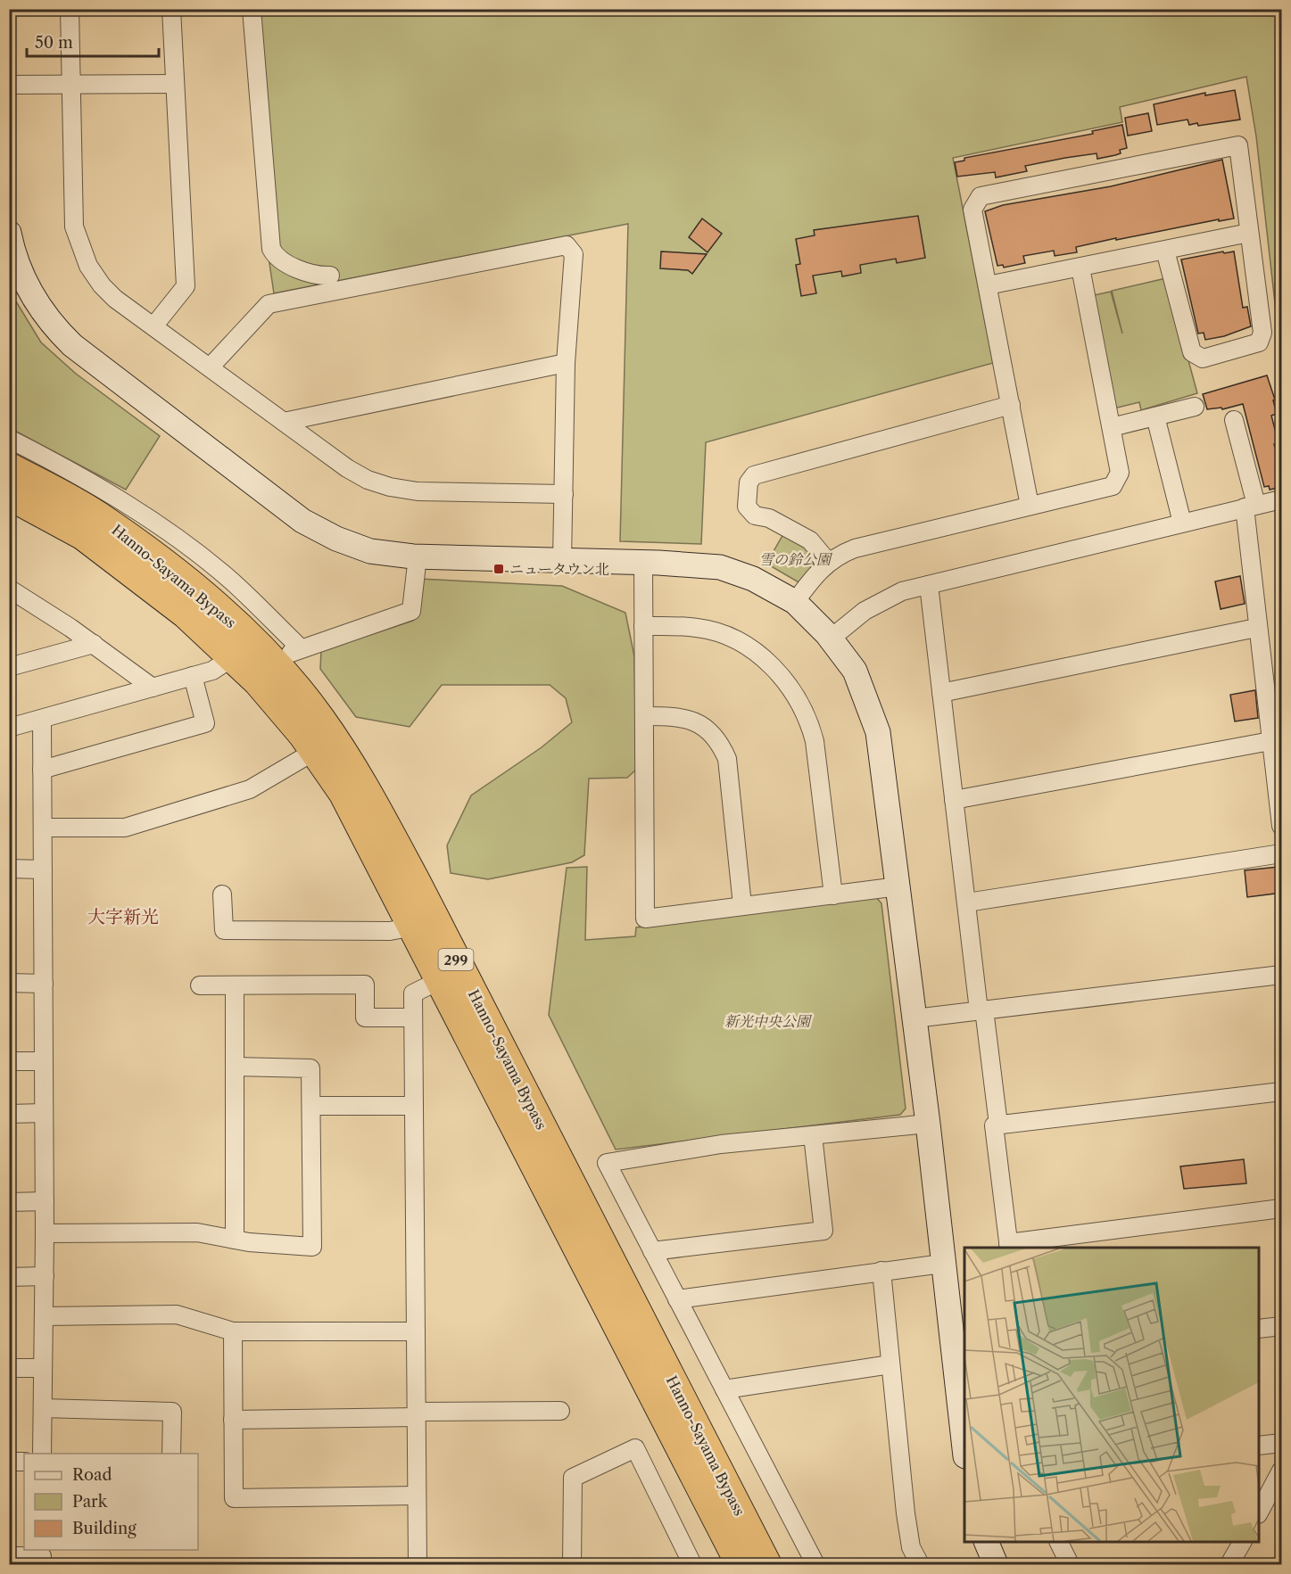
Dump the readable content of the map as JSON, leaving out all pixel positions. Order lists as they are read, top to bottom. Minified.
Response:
{"streets":{"highway":["Hanno-Sayama Bypass","299"]},"districts":["大字新光"],"parks":["雪の鈴公園","新光中央公園"],"places":{"transit":["ニュータウン北"]},"legend":["Road","Park","Building"],"scale_bar":"50 m"}
